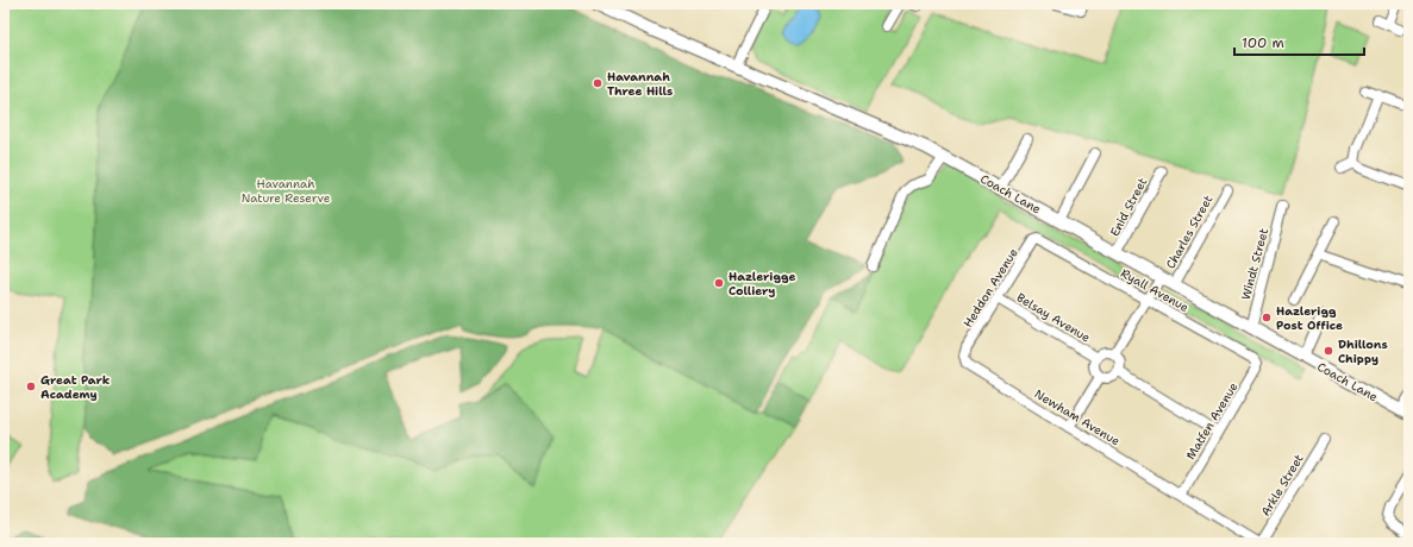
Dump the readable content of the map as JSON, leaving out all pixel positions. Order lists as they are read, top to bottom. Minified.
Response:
{"streets":{"street":["Coach Lane","Enid Street","Charles Street","Windt Street","Heddon Avenue","Ryall Avenue","Belsay Avenue","Newham Avenue","Matfen Avenue","Arkle Street"]},"crossings":[["Coach Lane","Enid Street"],["Coach Lane","Charles Street"],["Coach Lane","Windt Street"],["Heddon Avenue","Ryall Avenue"],["Heddon Avenue","Belsay Avenue"],["Heddon Avenue","Newham Avenue"],["Ryall Avenue","Matfen Avenue"],["Newham Avenue","Matfen Avenue"],["Newham Avenue","Arkle Street"]],"parks":["Havannah Nature Reserve"],"places":["Havannah Three Hills","Hazlerigge Colliery","Hazlerigg Post Office","Dhillons Chippy","Great Park Academy"],"scale_bar":"100 m"}
